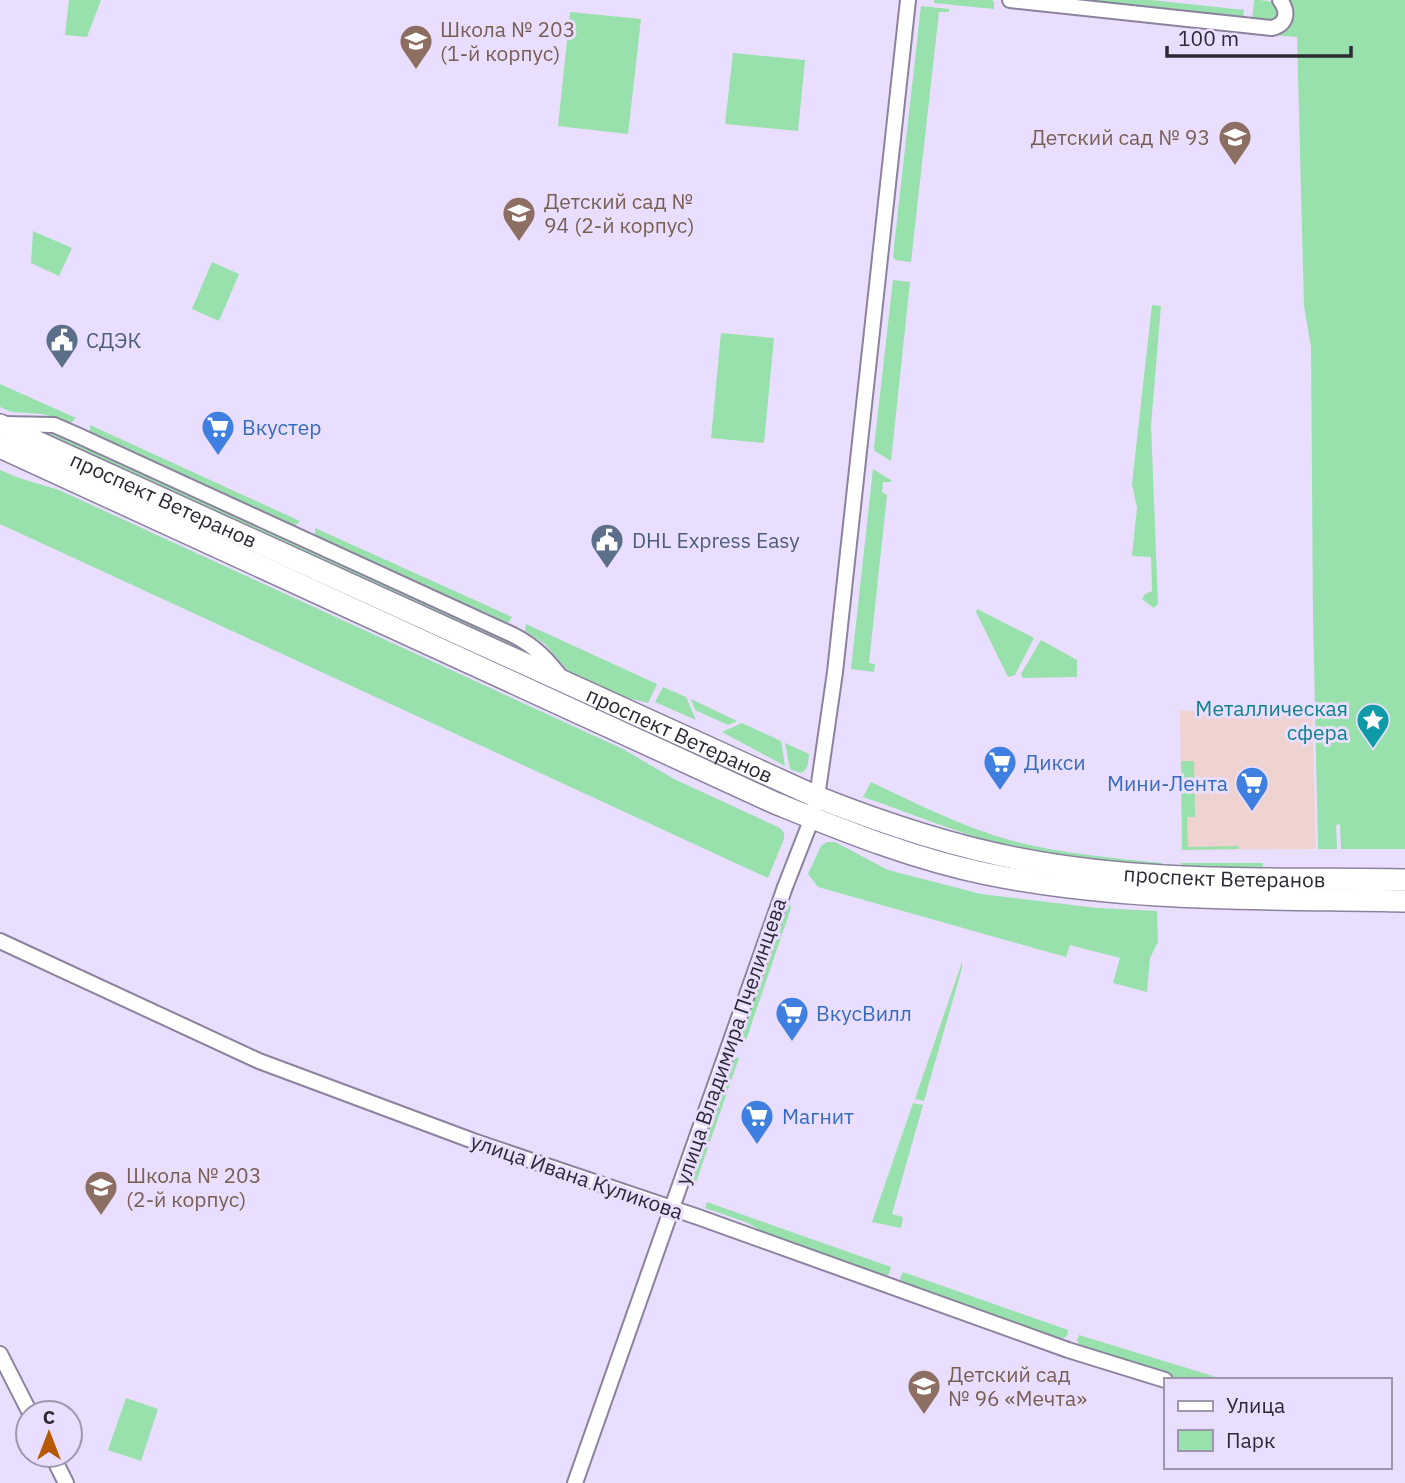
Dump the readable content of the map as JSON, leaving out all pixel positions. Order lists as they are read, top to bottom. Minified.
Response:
{"streets":{"main road":["проспект Ветеранов"],"street":["улица Владимира Пчелинцева","улица Ивана Куликова"]},"crossings":[["проспект Ветеранов","улица Владимира Пчелинцева"],["улица Владимира Пчелинцева","улица Ивана Куликова"]],"places":{"school or university":["Школа № 203 (1-й корпус)","Детский сад № 93","Детский сад № 94 (2-й корпус)","Школа № 203 (2-й корпус)","Детский сад № 96 «Мечта»"],"public building":["СДЭК","DHL Express Easy"],"supermarket":["Вкустер","Дикси","Мини-Лента","ВкусВилл","Магнит"],"place":["Металлическая сфера"]},"legend":["Улица","Парк"],"scale_bar":"100 m","north":"top"}
